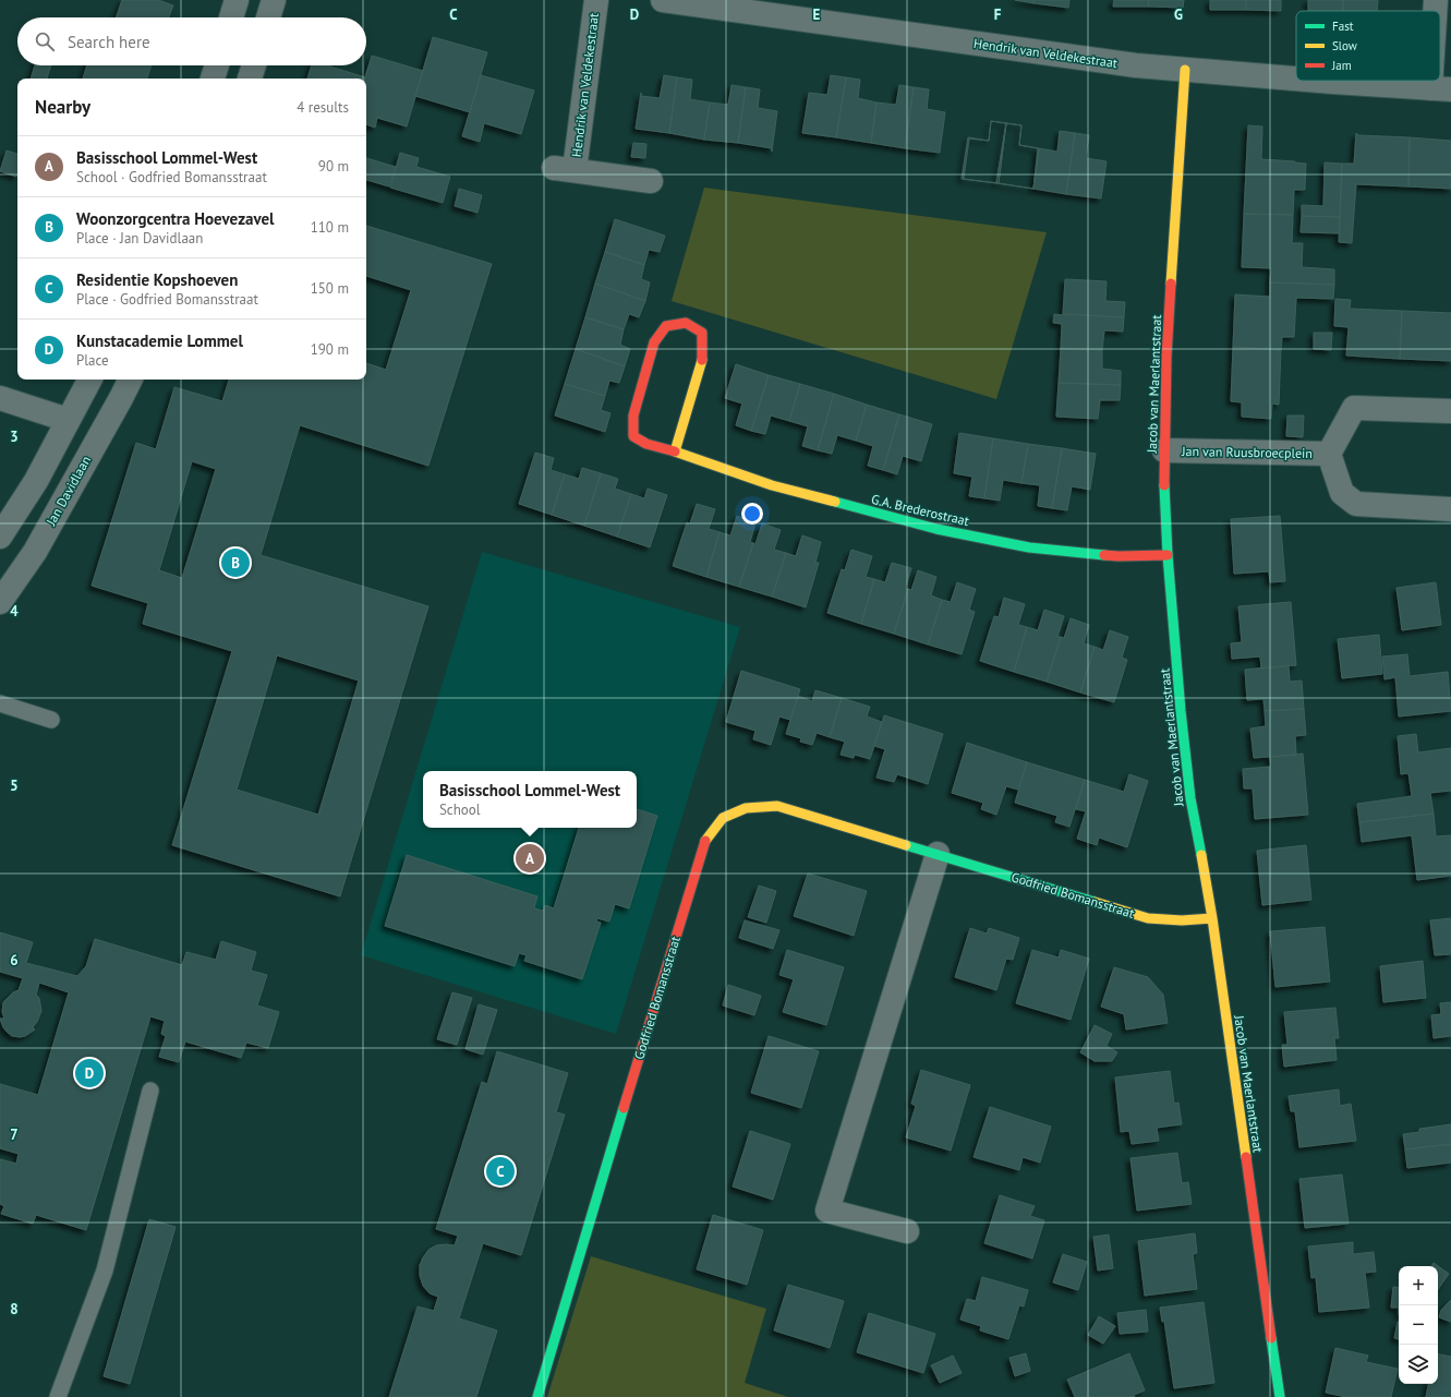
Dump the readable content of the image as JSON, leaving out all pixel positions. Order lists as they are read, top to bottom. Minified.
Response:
{"streets":{"street":["Hendrik van Veldekestraat","Jacob van Maerlantstraat","Jan van Ruusbroecplein","Jan Davidlaan","G.A. Brederostraat","Godfried Bomansstraat"]},"crossings":[["Hendrik van Veldekestraat","Jacob van Maerlantstraat"],["Jacob van Maerlantstraat","Jan van Ruusbroecplein"],["Jacob van Maerlantstraat","G.A. Brederostraat"],["Jacob van Maerlantstraat","Godfried Bomansstraat"]],"legend":["Fast","Slow","Jam"],"page":{"search":"Search here","heading":["Nearby","4 results"],"list":[{"mark":"A","name":"Basisschool Lommel-West","note":"School · Godfried Bomansstraat","value":"90 m"},{"mark":"B","name":"Woonzorgcentra Hoevezavel","note":"Place · Jan Davidlaan","value":"110 m"},{"mark":"C","name":"Residentie Kopshoeven","note":"Place · Godfried Bomansstraat","value":"150 m"},{"mark":"D","name":"Kunstacademie Lommel","note":"Place","value":"190 m"}],"pins":["B","A","D","C"],"popup":["Basisschool Lommel-West","School"],"map_buttons":["+","−"]},"grid":{"columns":["C","D","E","F","G"],"rows":["3","4","5","6","7","8"]}}
